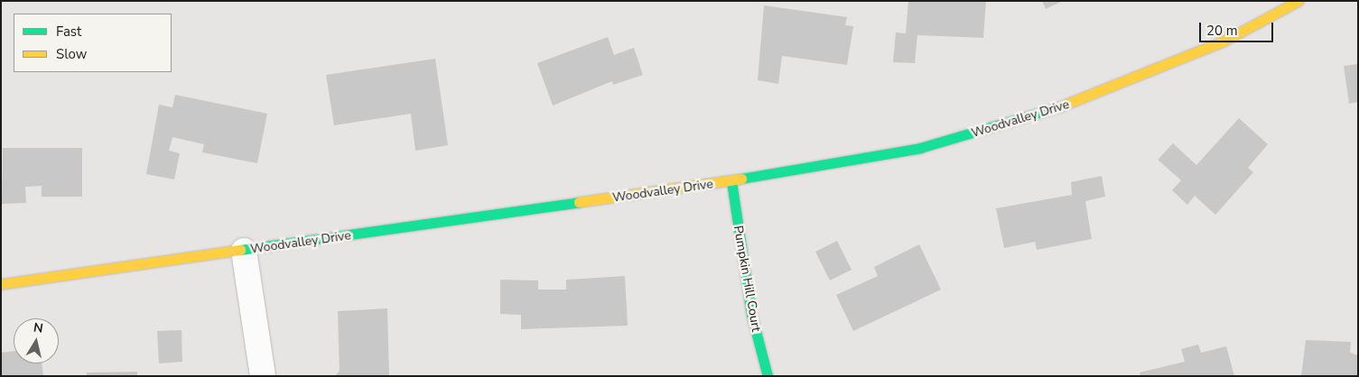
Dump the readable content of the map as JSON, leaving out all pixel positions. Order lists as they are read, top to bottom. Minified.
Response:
{"streets":{"street":["Woodvalley Drive","Pumpkin Hill Court"]},"crossings":[["Woodvalley Drive","Pumpkin Hill Court"]],"legend":["Fast","Slow"],"scale_bar":"20 m","north":"top"}
